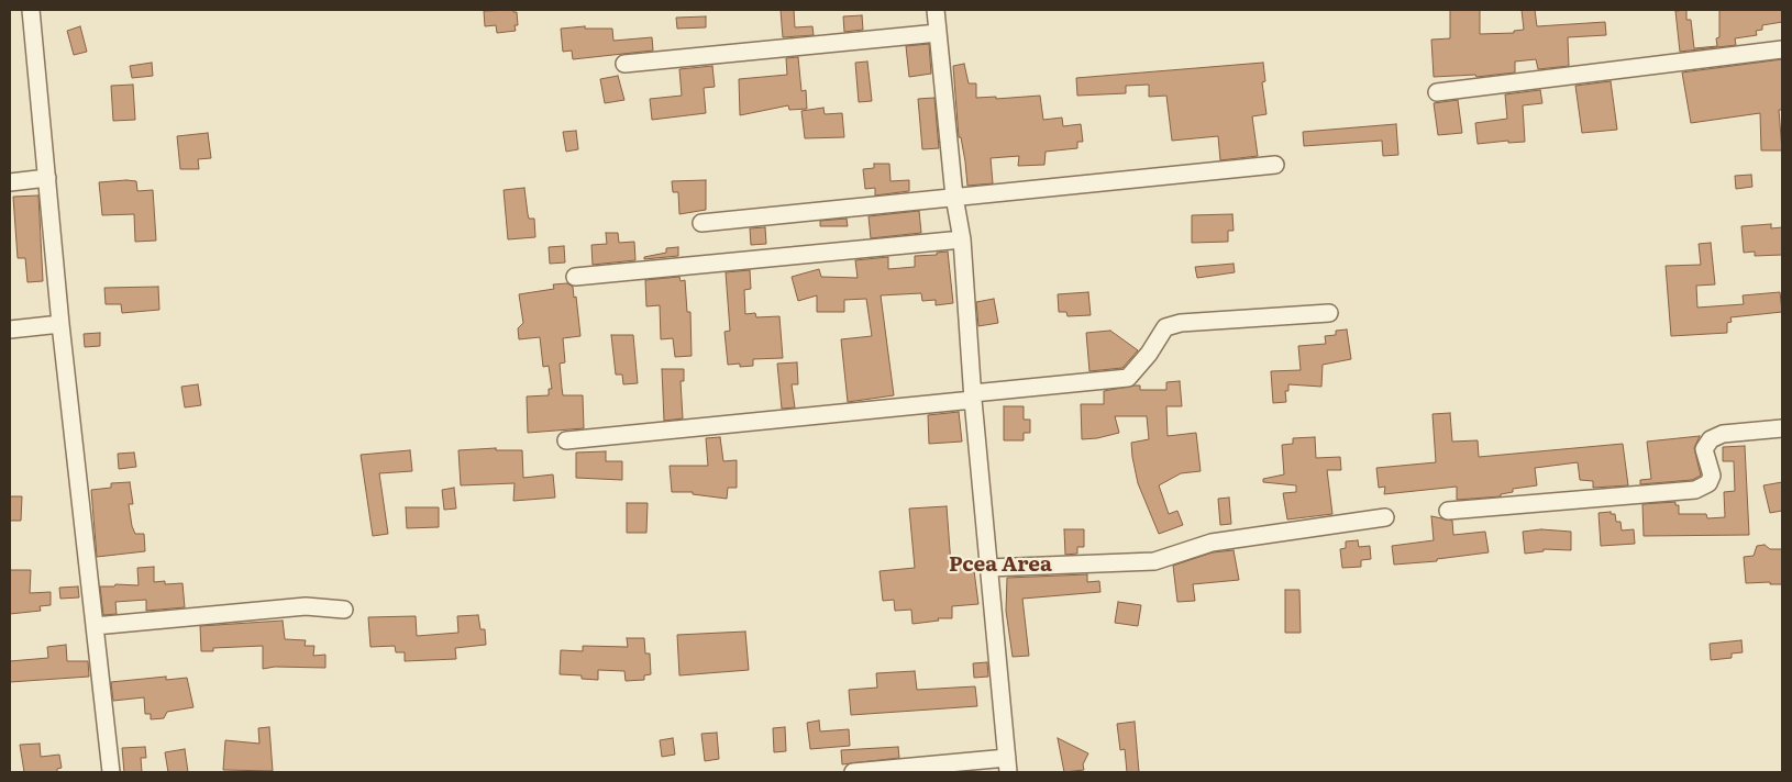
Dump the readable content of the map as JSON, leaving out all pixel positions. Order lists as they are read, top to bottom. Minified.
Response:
{"districts":["Pcea Area"]}
